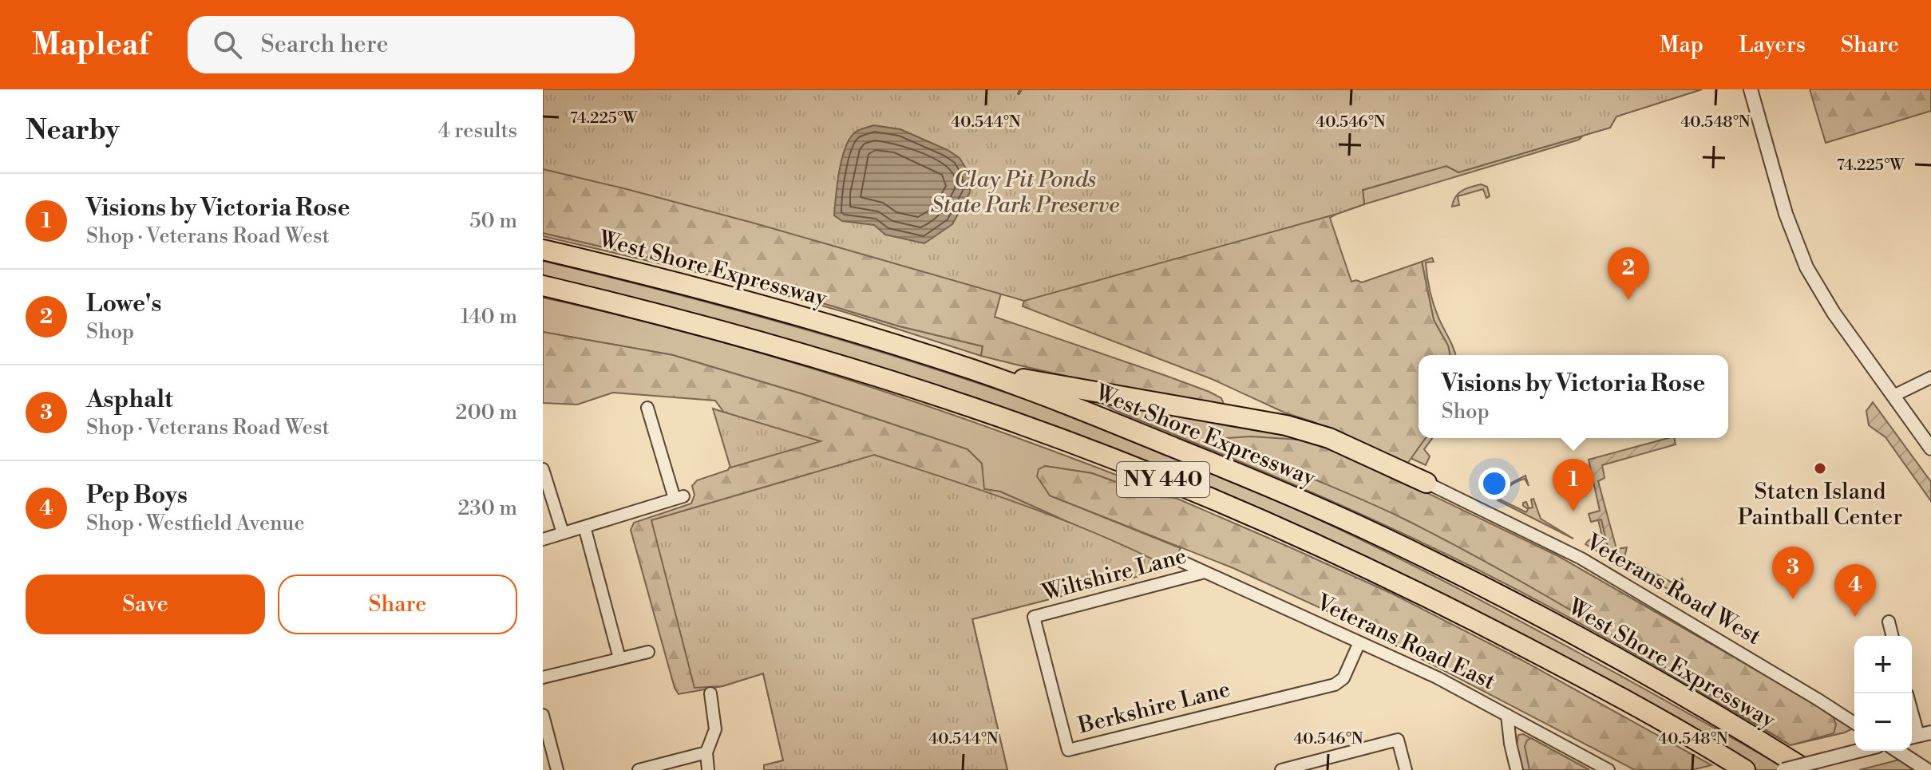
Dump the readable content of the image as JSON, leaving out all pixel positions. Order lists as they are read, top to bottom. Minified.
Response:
{"streets":{"highway":["West Shore Expressway","NY 440"],"street":["Wiltshire Lane","Veterans Road West","Veterans Road East","Berkshire Lane"]},"crossings":[["Wiltshire Lane","Veterans Road East"],["Wiltshire Lane","Berkshire Lane"],["Veterans Road East","Berkshire Lane"]],"parks":["Clay Pit Ponds State Park Preserve"],"places":["Staten Island Paintball Center"],"page":{"header":"Mapleaf","search":"Search here","nav":["Map","Layers","Share"],"heading":["Nearby","4 results"],"list":[{"mark":"1","name":"Visions by Victoria Rose","note":"Shop · Veterans Road West","value":"50 m"},{"mark":"2","name":"Lowe's","note":"Shop","value":"140 m"},{"mark":"3","name":"Asphalt","note":"Shop · Veterans Road West","value":"200 m"},{"mark":"4","name":"Pep Boys","note":"Shop · Westfield Avenue","value":"230 m"}],"pins":["2","1","3","4"],"popup":["Visions by Victoria Rose","Shop"],"buttons":["Save","Share"],"map_buttons":["+","−"]},"coordinates":["74.225°W","40.544°N","40.546°N","40.548°N"]}
